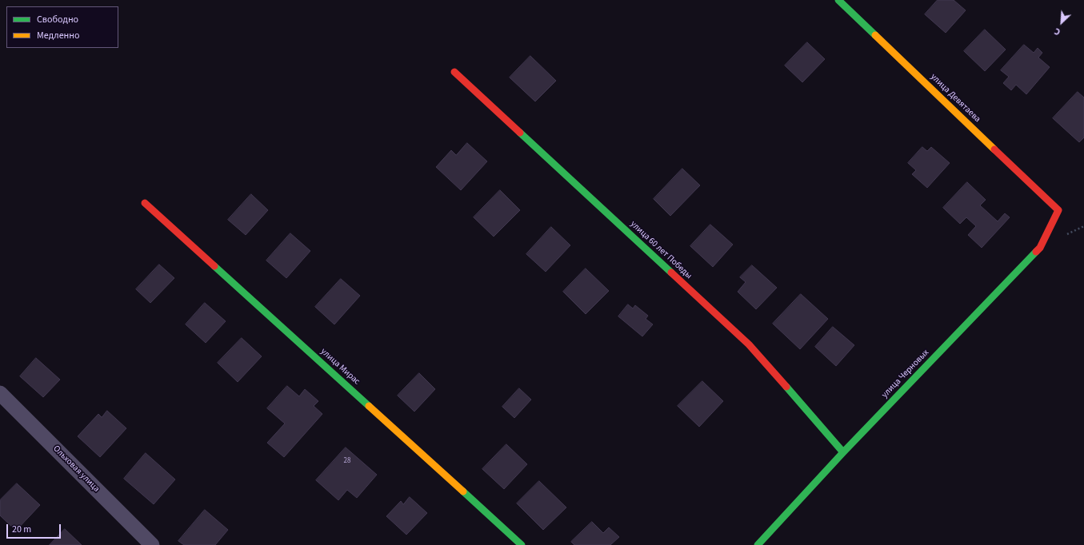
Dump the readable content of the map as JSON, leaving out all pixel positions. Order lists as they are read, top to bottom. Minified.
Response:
{"streets":{"street":["улица Девятаева","улица 60 лет Победы","улица Мирас","улица Черновых","Ольховая улица"]},"crossings":[["улица Девятаева","улица Черновых"],["улица 60 лет Победы","улица Черновых"]],"house_numbers":["28"],"legend":["Свободно","Медленно"],"scale_bar":"20 m","north":"bottom left"}
